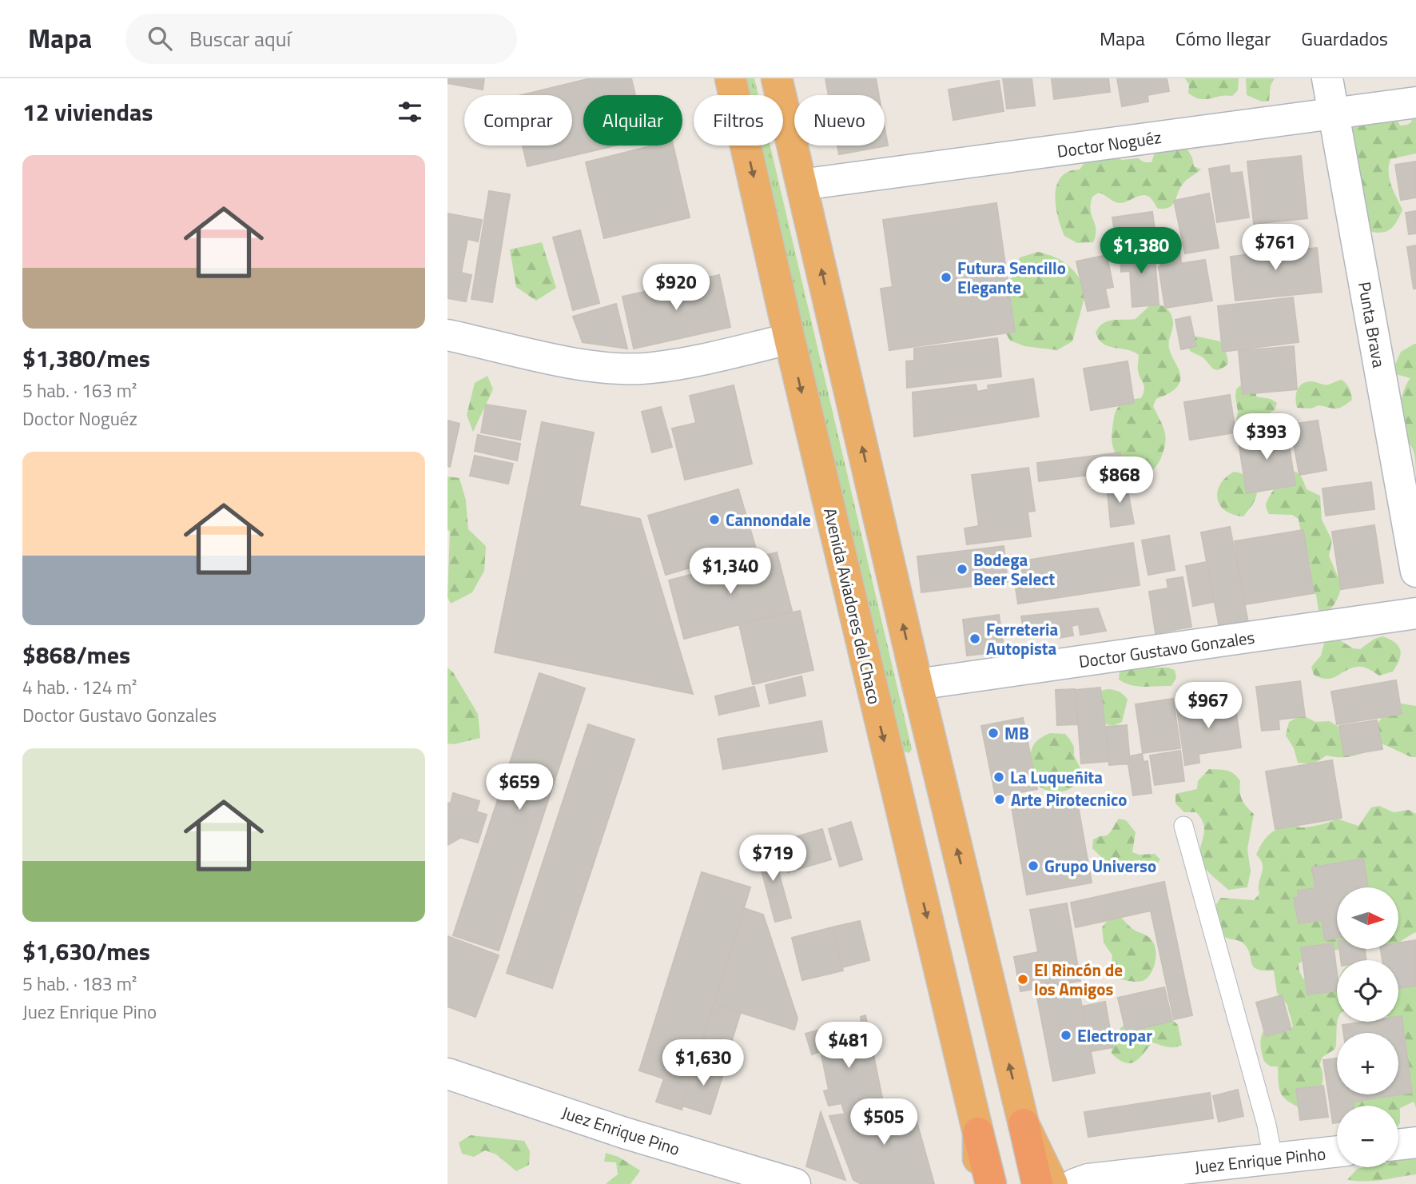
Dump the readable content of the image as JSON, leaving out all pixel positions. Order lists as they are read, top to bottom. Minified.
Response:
{"streets":{"highway":["Avenida Aviadores del Chaco"],"street":["Doctor Noguéz","Punta Brava","Doctor Gustavo Gonzales","Juez Enrique Pino","Juez Enrique Pinho"]},"crossings":[["Doctor Noguéz","Punta Brava"]],"places":["Futura Sencillo Elegante","Cannondale","Bodega Beer Select","Ferreteria Autopista","MB","La Luqueñita","Arte Pirotecnico","Grupo Universo","El Rincón de los Amigos","Electropar"],"north":"right","page":{"header":"Mapa","search":"Buscar aquí","nav":["Mapa","Cómo llegar","Guardados"],"heading":"12 viviendas","chip":["Comprar","Alquilar","Filtros","Nuevo"],"list":[{"name":"$1,380/mes","note":"5 hab. · 163 m² · Doctor Noguéz"},{"name":"$868/mes","note":"4 hab. · 124 m² · Doctor Gustavo Gonzales"},{"name":"$1,630/mes","note":"5 hab. · 183 m² · Juez Enrique Pino"}],"price":["$761","$1,380","$920","$393","$868","$1,340","$967","$659","$719","$481","$1,630","$505"],"map_buttons":["+","−"]}}
